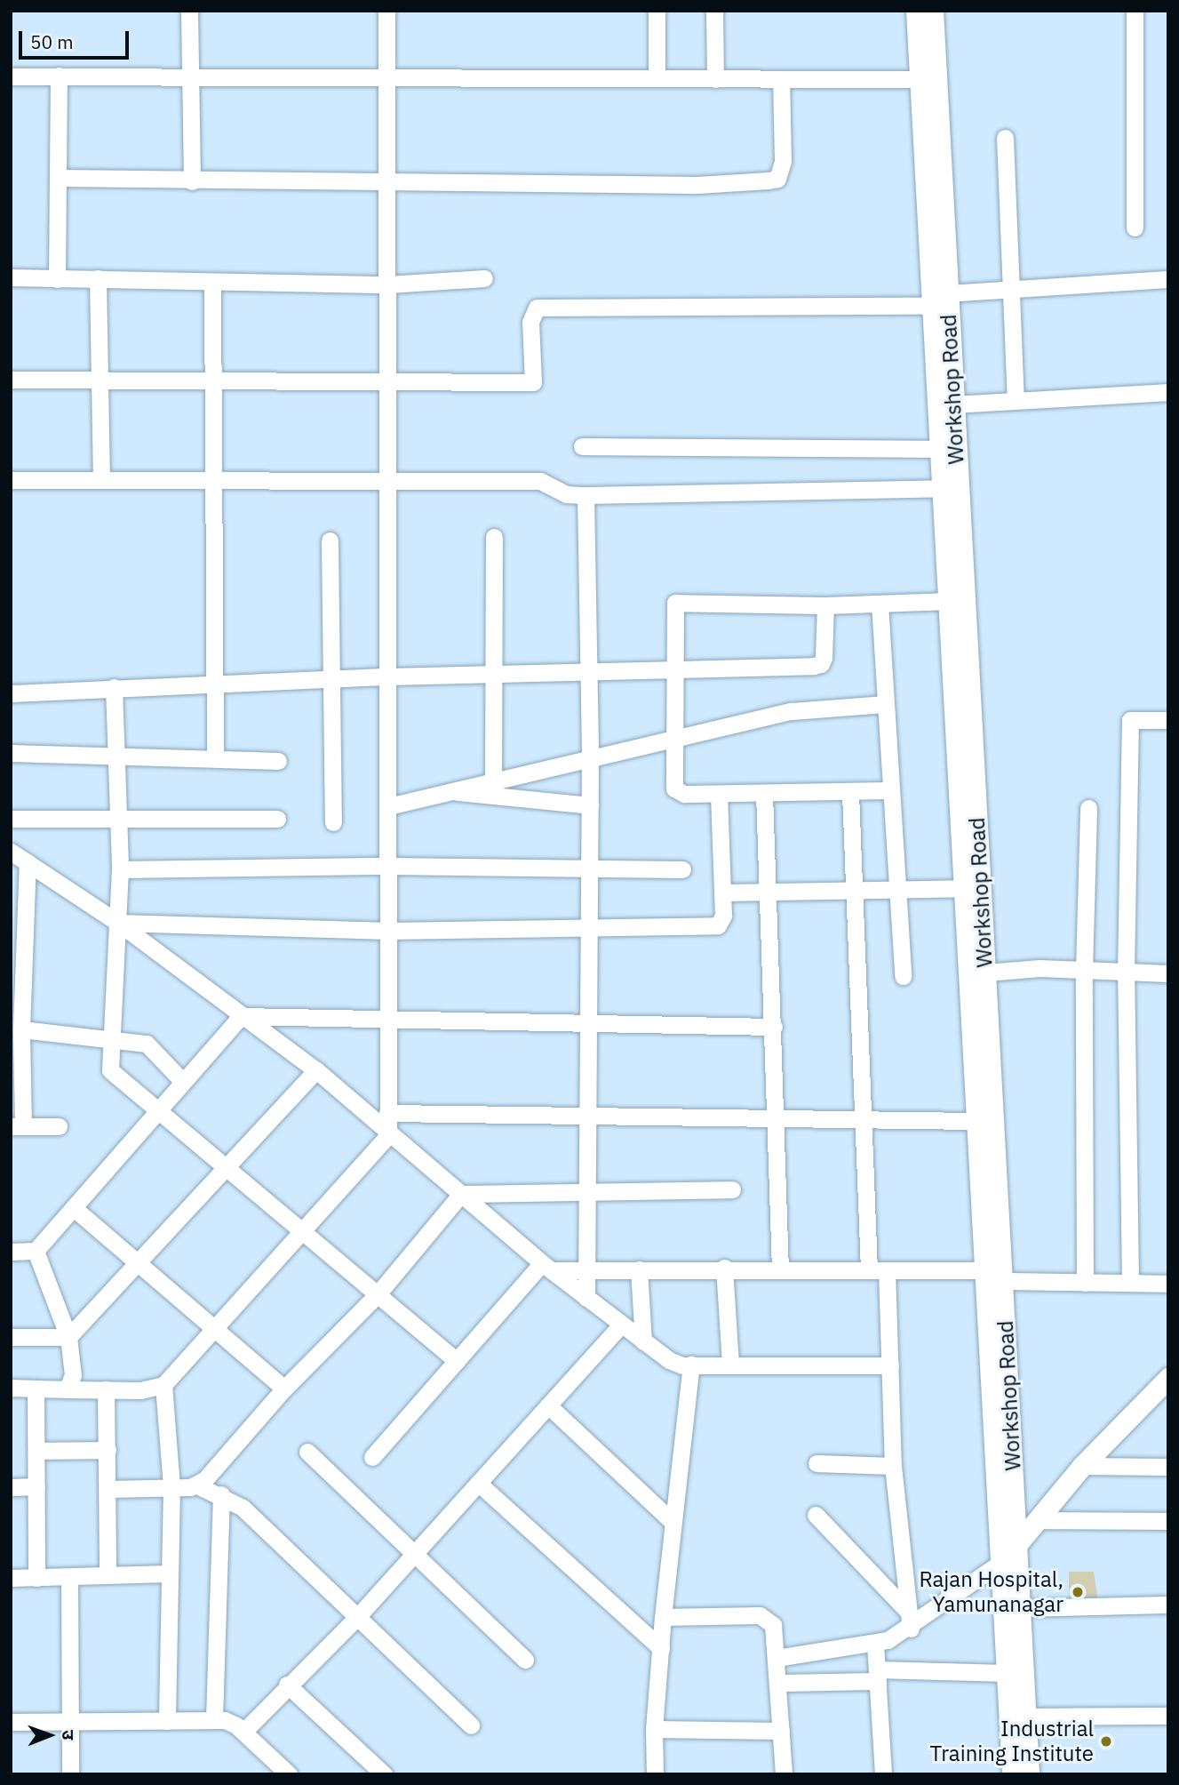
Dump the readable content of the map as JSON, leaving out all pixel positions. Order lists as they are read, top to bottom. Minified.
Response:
{"streets":{"main road":["Workshop Road"]},"places":["Rajan Hospital, Yamunanagar","Industrial Training Institute"],"scale_bar":"50 m","north":"right"}
